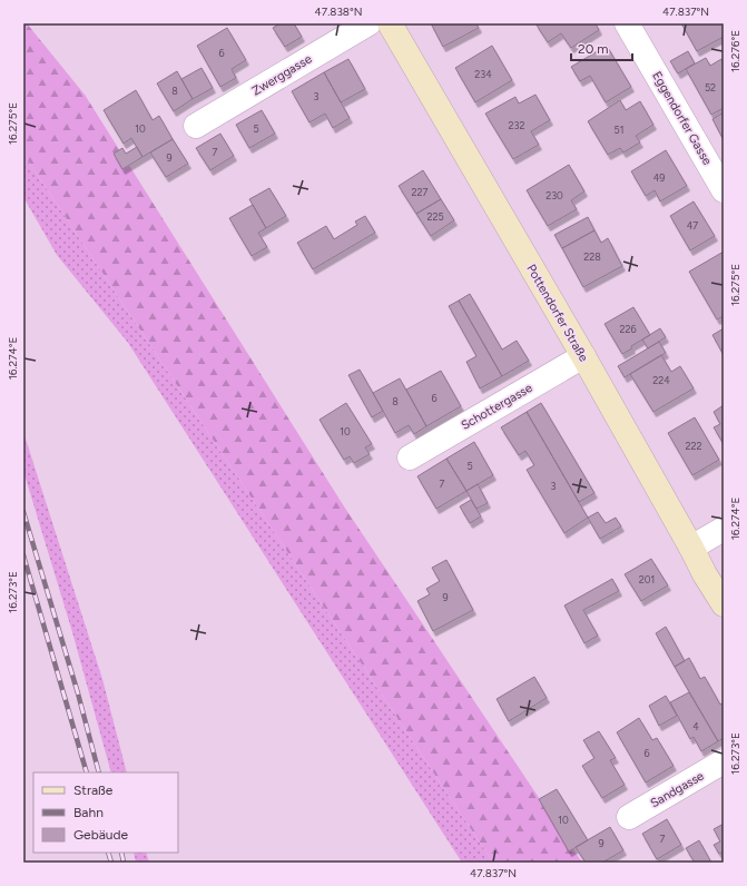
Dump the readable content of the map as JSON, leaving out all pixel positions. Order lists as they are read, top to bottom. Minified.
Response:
{"streets":{"main road":["Pottendorfer Straße"],"street":["Zwerggasse","Eggendorfer Gasse","Schottergasse","Sandgasse"]},"crossings":[["Pottendorfer Straße","Schottergasse"]],"house_numbers":["6","234","52","8","3","232","10","5","51","7","9","49","227","230","225","47","228","226","224","6","8","10","222","5","7","3","201","9","4","6","10","7","9"],"legend":["Straße","Bahn","Gebäude"],"scale_bar":"20 m","coordinates":["47.838°N","47.837°N","16.276°E","16.275°E","16.274°E","16.273°E"]}
